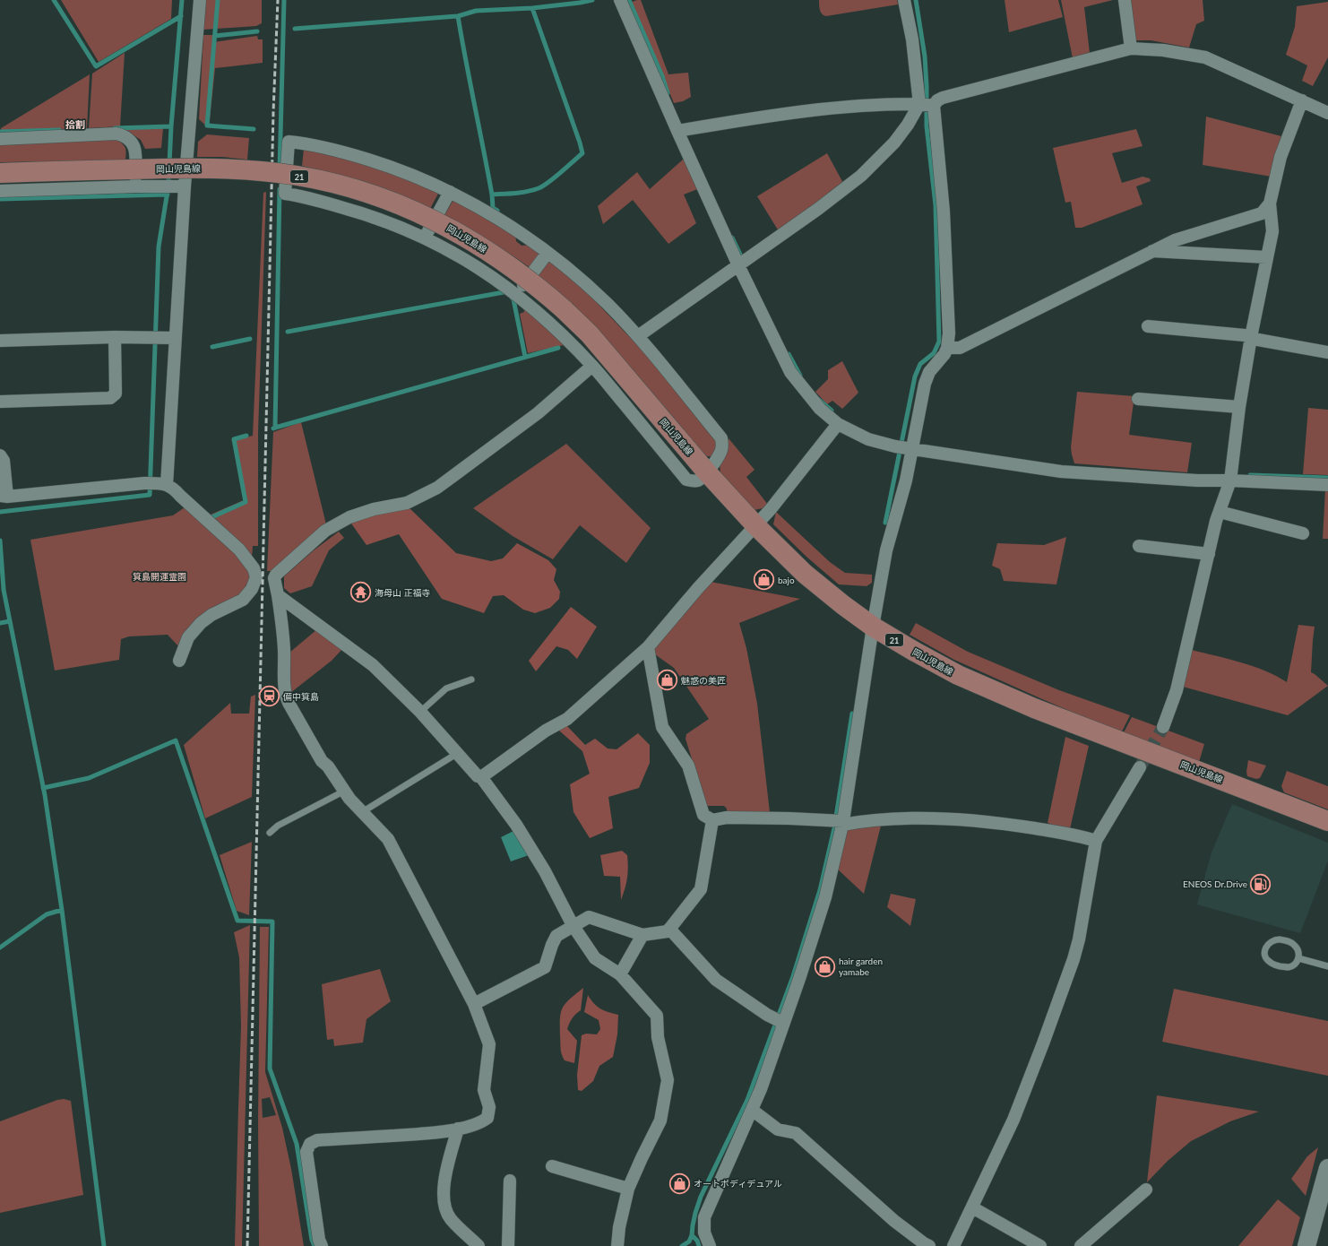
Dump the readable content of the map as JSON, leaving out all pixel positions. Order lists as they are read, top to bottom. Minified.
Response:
{"streets":{"main road":["岡山児島線","21"]},"districts":["拾割"],"parks":["箕島開運霊園"],"places":{"shop":["bajo","魅惑の美匠","hair garden yamabe","オートボディデュアル"],"temple":["海母山 正福寺"],"station":["備中箕島"],"fuel station":["ENEOS Dr.Drive"]}}
